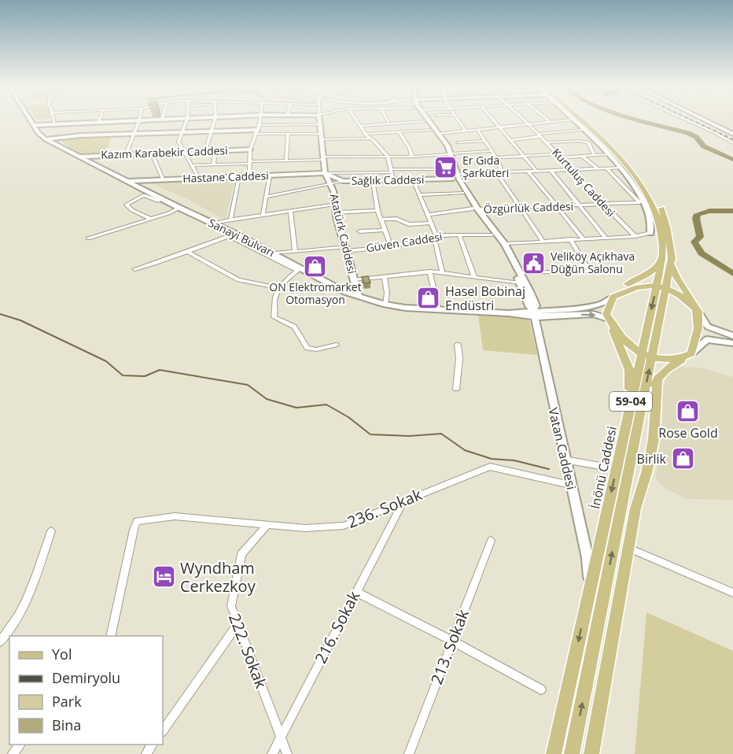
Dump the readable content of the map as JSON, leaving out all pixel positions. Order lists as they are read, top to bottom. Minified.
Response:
{"streets":{"main road":["59-04","İnönü Caddesi"],"street":["Kazım Karabekir Caddesi","Hastane Caddesi","Sağlık Caddesi","Kurtuluş Caddesi","Özgürlük Caddesi","Atatürk Caddesi","Sanayi Bulvarı","Güven Caddesi","Vatan Caddesi","236. Sokak","216. Sokak","213. Sokak","222. Sokak"]},"crossings":[["Kazım Karabekir Caddesi","Sanayi Bulvarı"],["Hastane Caddesi","Sağlık Caddesi"],["Hastane Caddesi","Atatürk Caddesi"],["Hastane Caddesi","Sanayi Bulvarı"],["Sağlık Caddesi","Atatürk Caddesi"],["Sağlık Caddesi","Vatan Caddesi"],["Kurtuluş Caddesi","Özgürlük Caddesi"],["Özgürlük Caddesi","Vatan Caddesi"],["Atatürk Caddesi","Sanayi Bulvarı"],["Atatürk Caddesi","Güven Caddesi"],["Sanayi Bulvarı","Güven Caddesi"],["Sanayi Bulvarı","Vatan Caddesi"],["Güven Caddesi","Vatan Caddesi"],["59-04","İnönü Caddesi"],["Vatan Caddesi","İnönü Caddesi"],["Vatan Caddesi","236. Sokak"],["236. Sokak","216. Sokak"],["236. Sokak","222. Sokak"],["216. Sokak","222. Sokak"]],"places":{"supermarket":["Er Gıda Şarküteri"],"public building":["Veliköy Açıkhava Düğün Salonu"],"shop":["ON Elektromarket Otomasyon","Hasel Bobinaj Endüstri","Rose Gold","Birlik"],"hotel":["Wyndham Cerkezkoy"]},"legend":["Yol","Demiryolu","Park","Bina"]}
